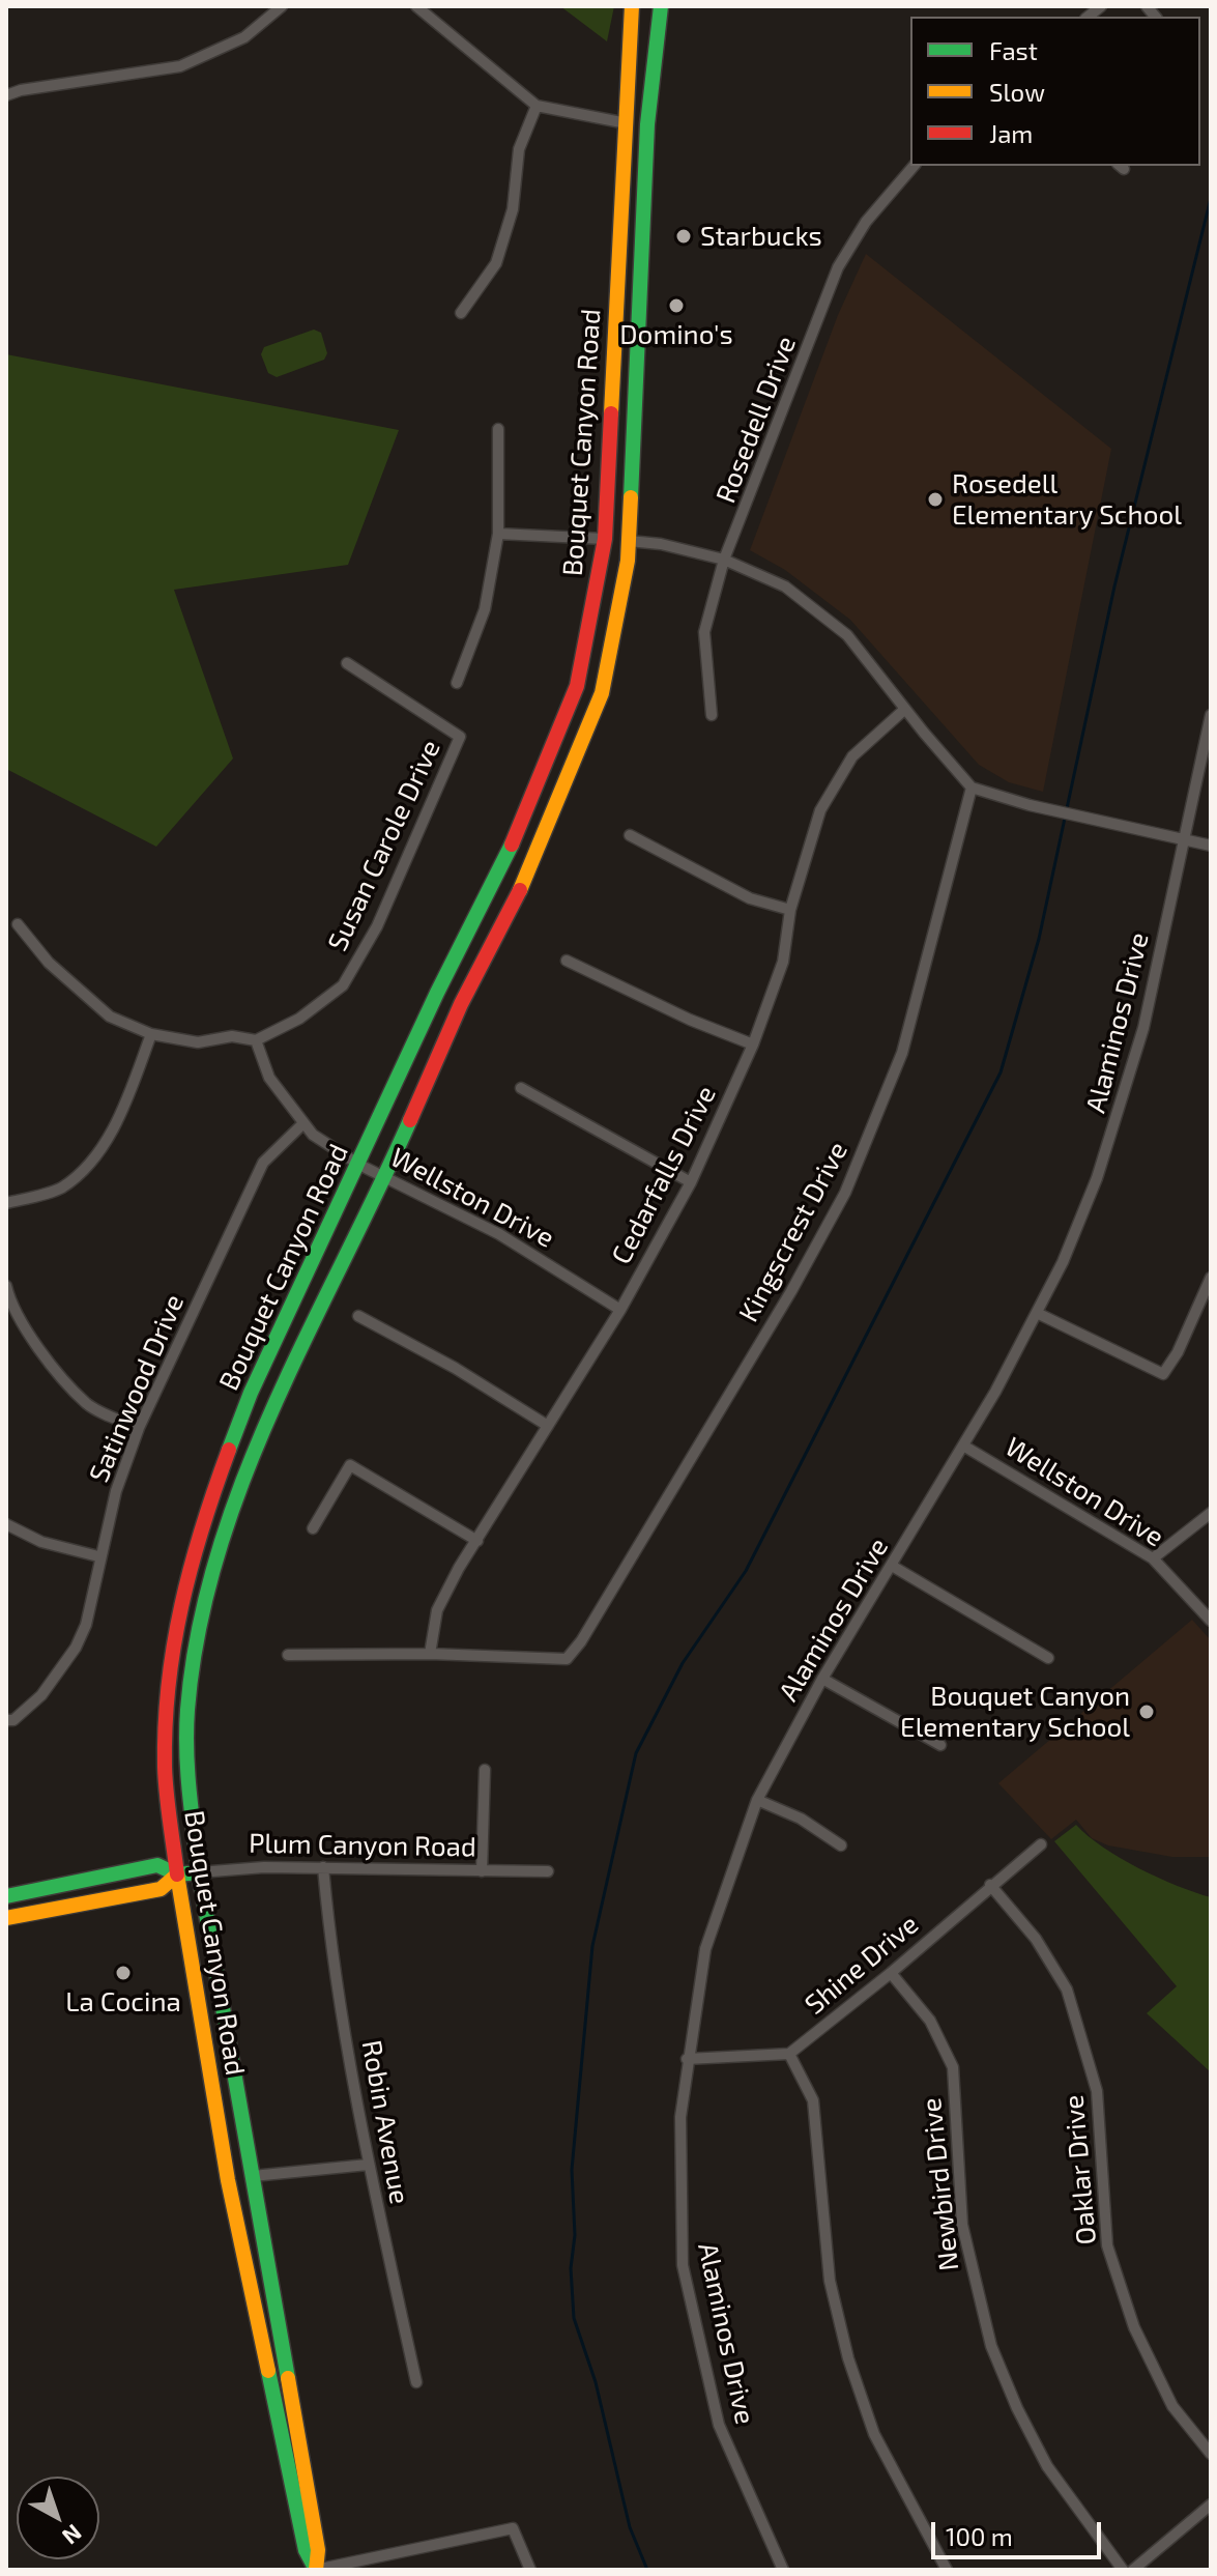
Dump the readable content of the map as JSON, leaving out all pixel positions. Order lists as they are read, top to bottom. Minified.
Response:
{"streets":{"main road":["Bouquet Canyon Road","Plum Canyon Road"],"street":["Rosedell Drive","Susan Carole Drive","Alaminos Drive","Cedarfalls Drive","Wellston Drive","Kingscrest Drive","Satinwood Drive","Shine Drive","Robin Avenue","Oaklar Drive","Newbird Drive"]},"crossings":[["Bouquet Canyon Road","Wellston Drive"],["Bouquet Canyon Road","Plum Canyon Road"],["Susan Carole Drive","Wellston Drive"],["Alaminos Drive","Wellston Drive"],["Cedarfalls Drive","Wellston Drive"],["Cedarfalls Drive","Kingscrest Drive"],["Wellston Drive","Satinwood Drive"],["Plum Canyon Road","Robin Avenue"],["Shine Drive","Oaklar Drive"],["Shine Drive","Newbird Drive"]],"places":["Starbucks","Domino's","Rosedell Elementary School","Bouquet Canyon Elementary School","La Cocina"],"legend":["Fast","Slow","Jam"],"scale_bar":"100 m","north":"bottom right"}
